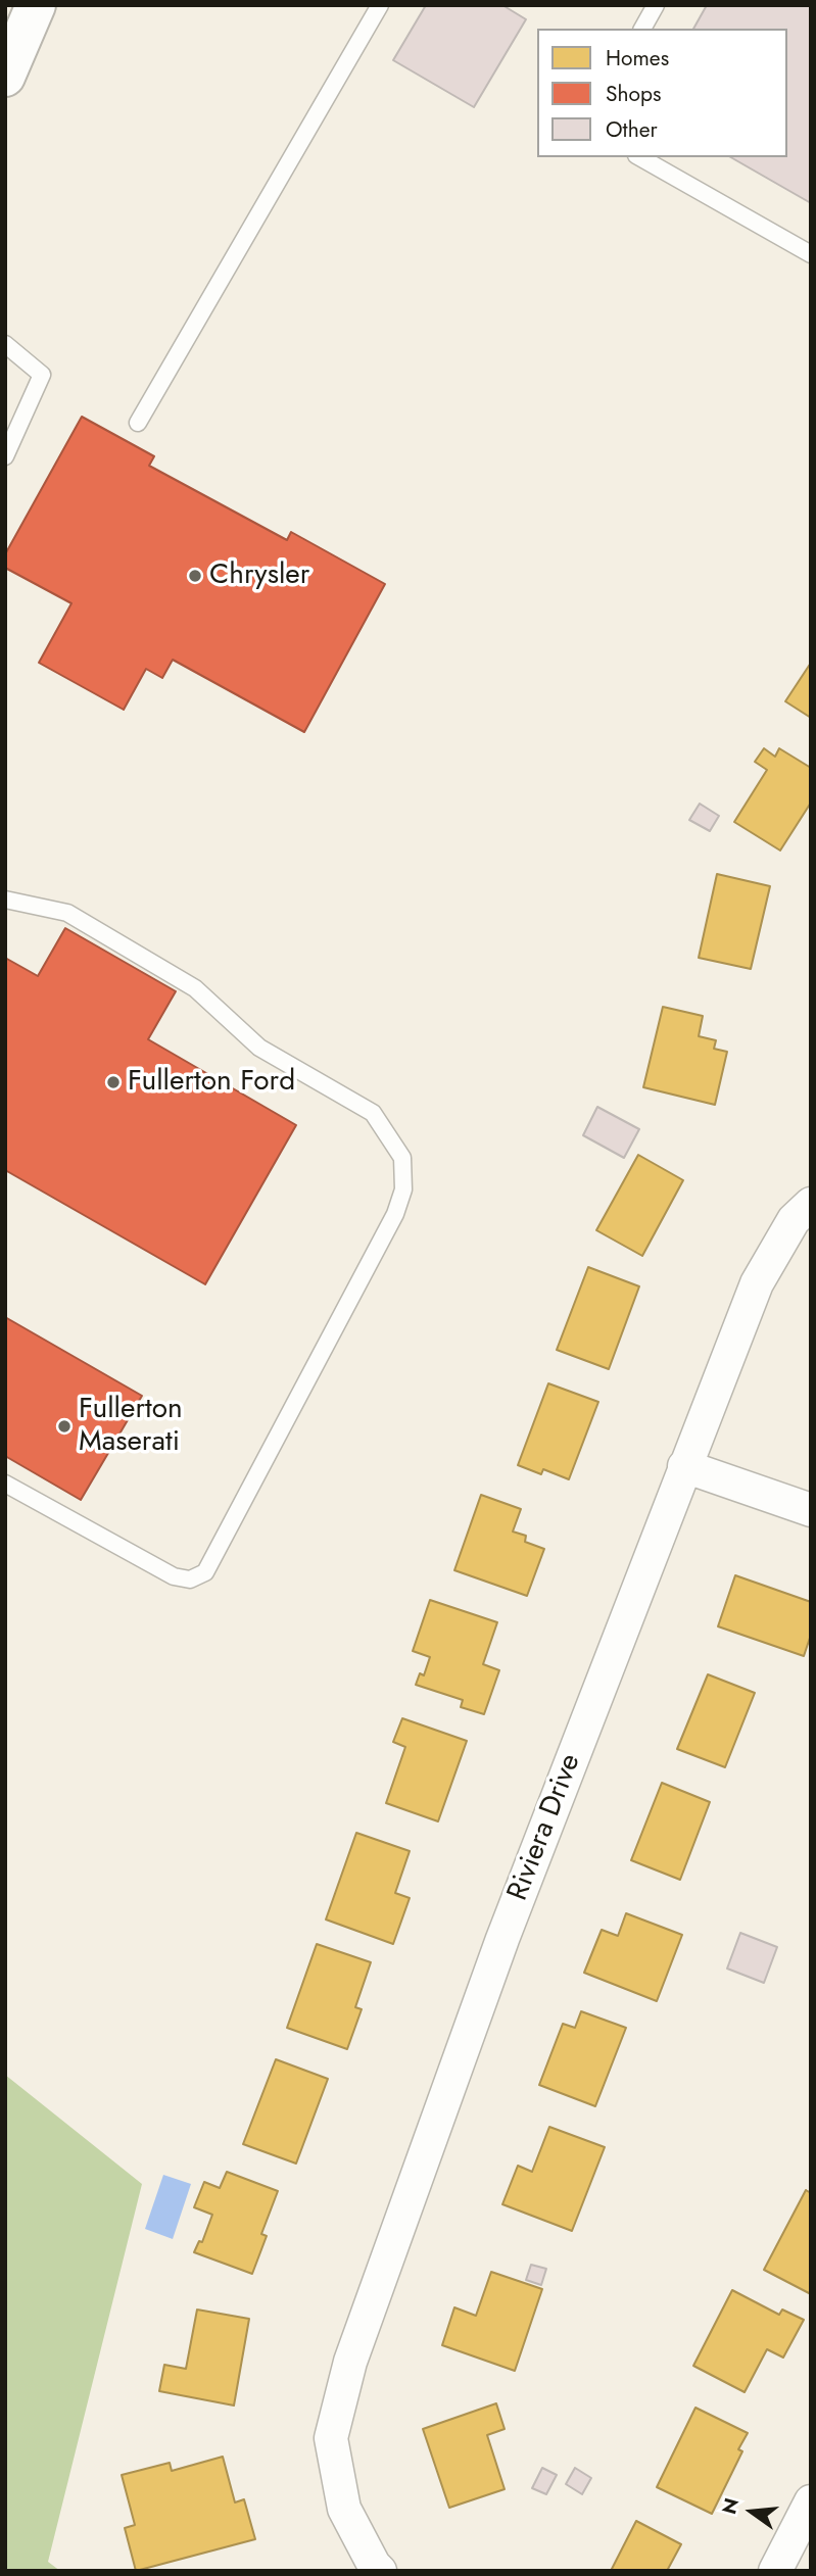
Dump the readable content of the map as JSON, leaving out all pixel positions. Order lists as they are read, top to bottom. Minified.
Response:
{"streets":{"street":["Riviera Drive"]},"places":["Chrysler","Fullerton Ford","Fullerton Maserati"],"legend":["Homes","Shops","Other"],"north":"left"}
